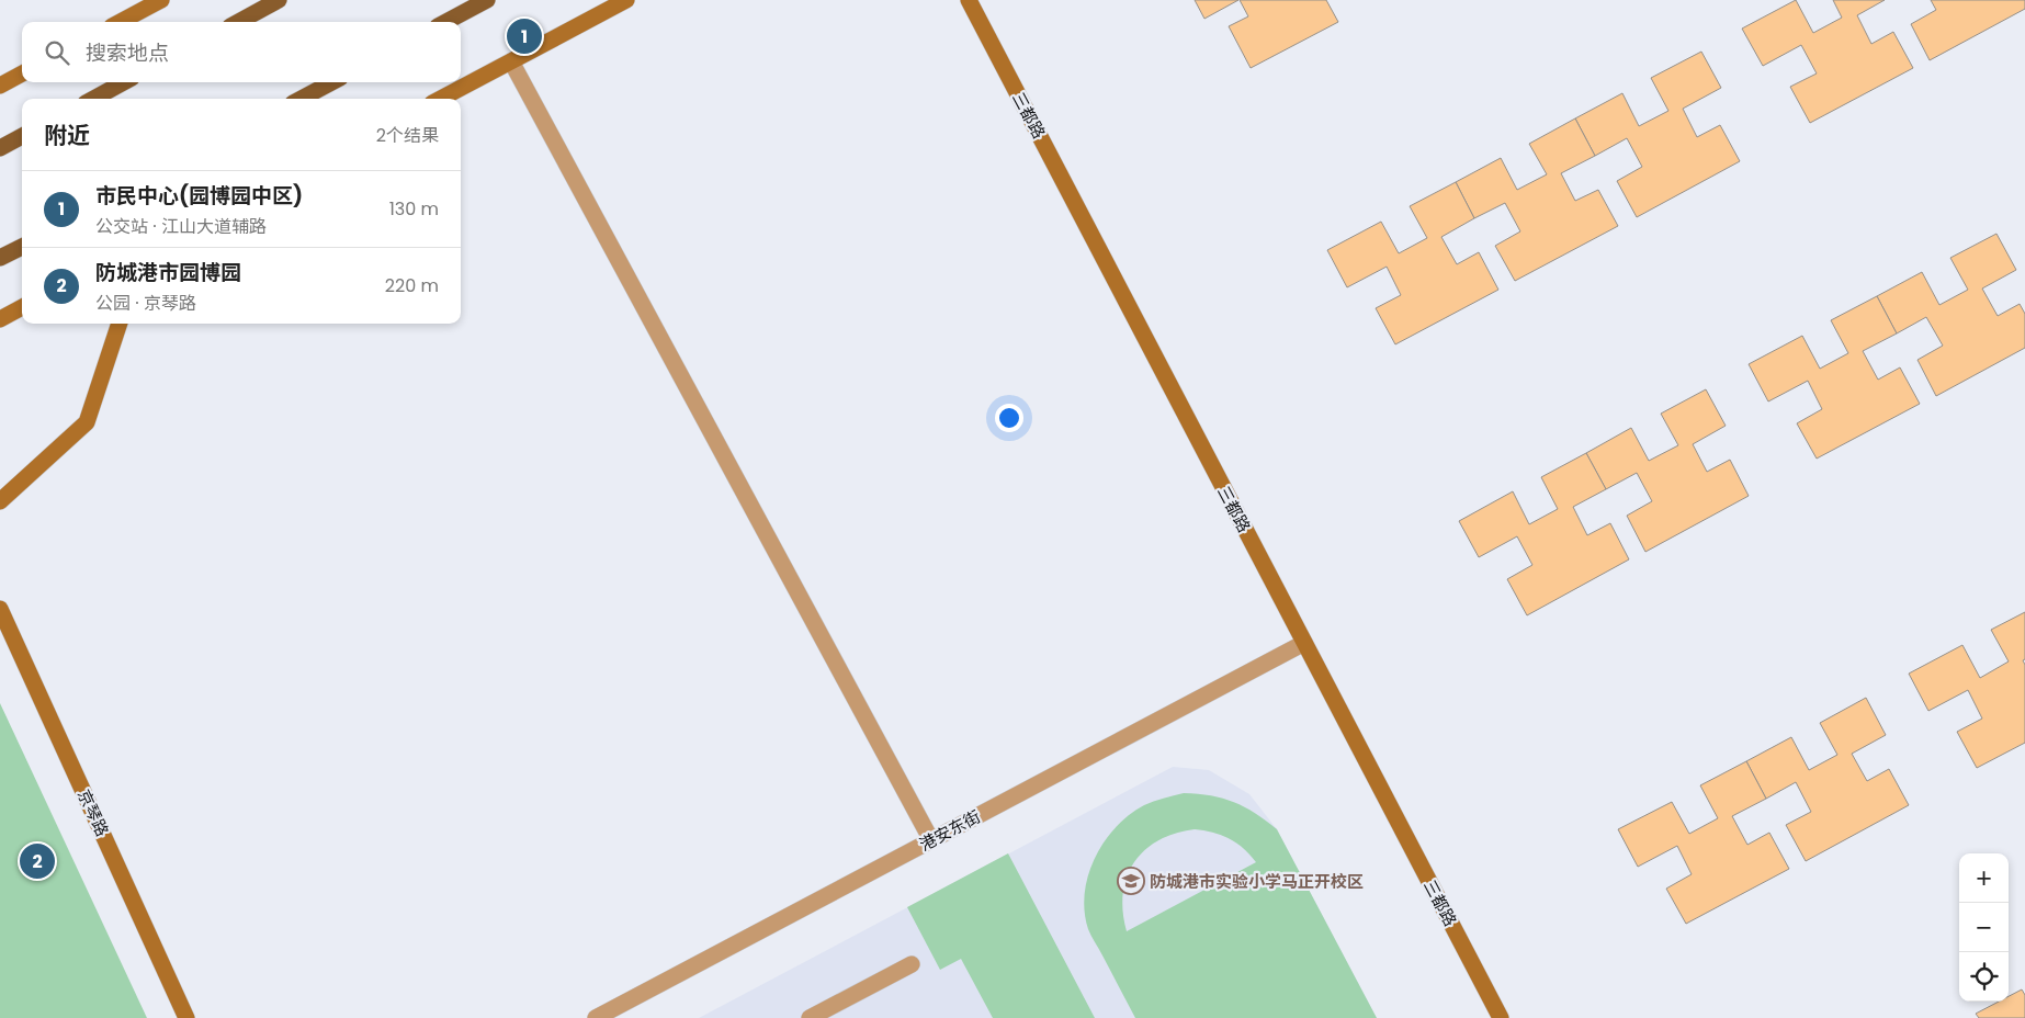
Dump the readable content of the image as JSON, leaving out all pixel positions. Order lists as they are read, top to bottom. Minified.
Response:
{"streets":{"main road":["三都路","京琴路"],"street":["港安东街"]},"crossings":[["三都路","港安东街"]],"places":{"school or university":["防城港市实验小学马正开校区"]},"page":{"pins":["1","2"],"search":"搜索地点","heading":["附近","2个结果"],"list":[{"mark":"1","name":"市民中心(园博园中区)","note":"公交站 · 江山大道辅路","value":"130 m"},{"mark":"2","name":"防城港市园博园","note":"公园 · 京琴路","value":"220 m"}],"map_buttons":["+","−"]}}
